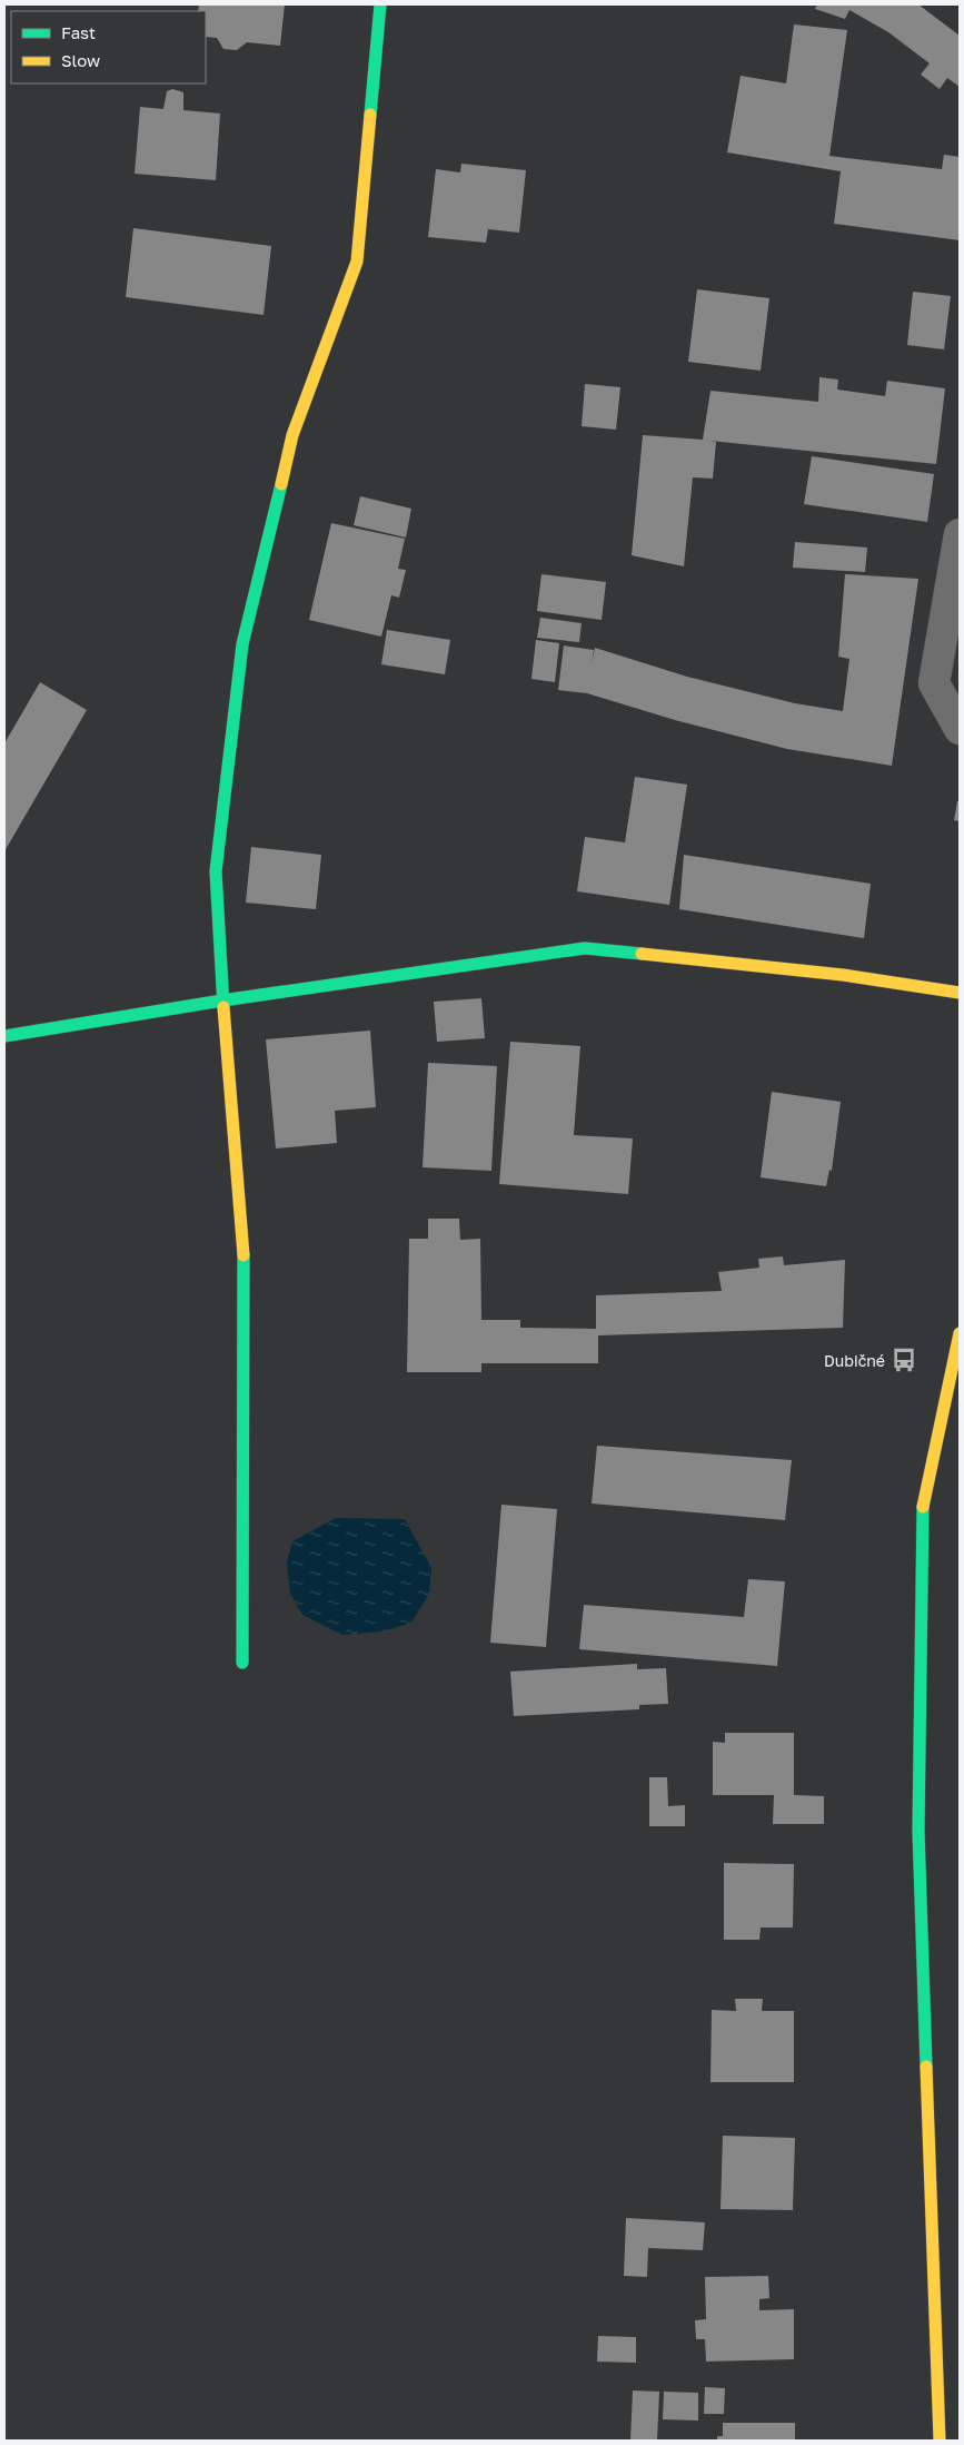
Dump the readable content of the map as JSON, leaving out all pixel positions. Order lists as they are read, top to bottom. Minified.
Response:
{"places":{"bus stop":["Dubičné"]},"legend":["Fast","Slow"]}
